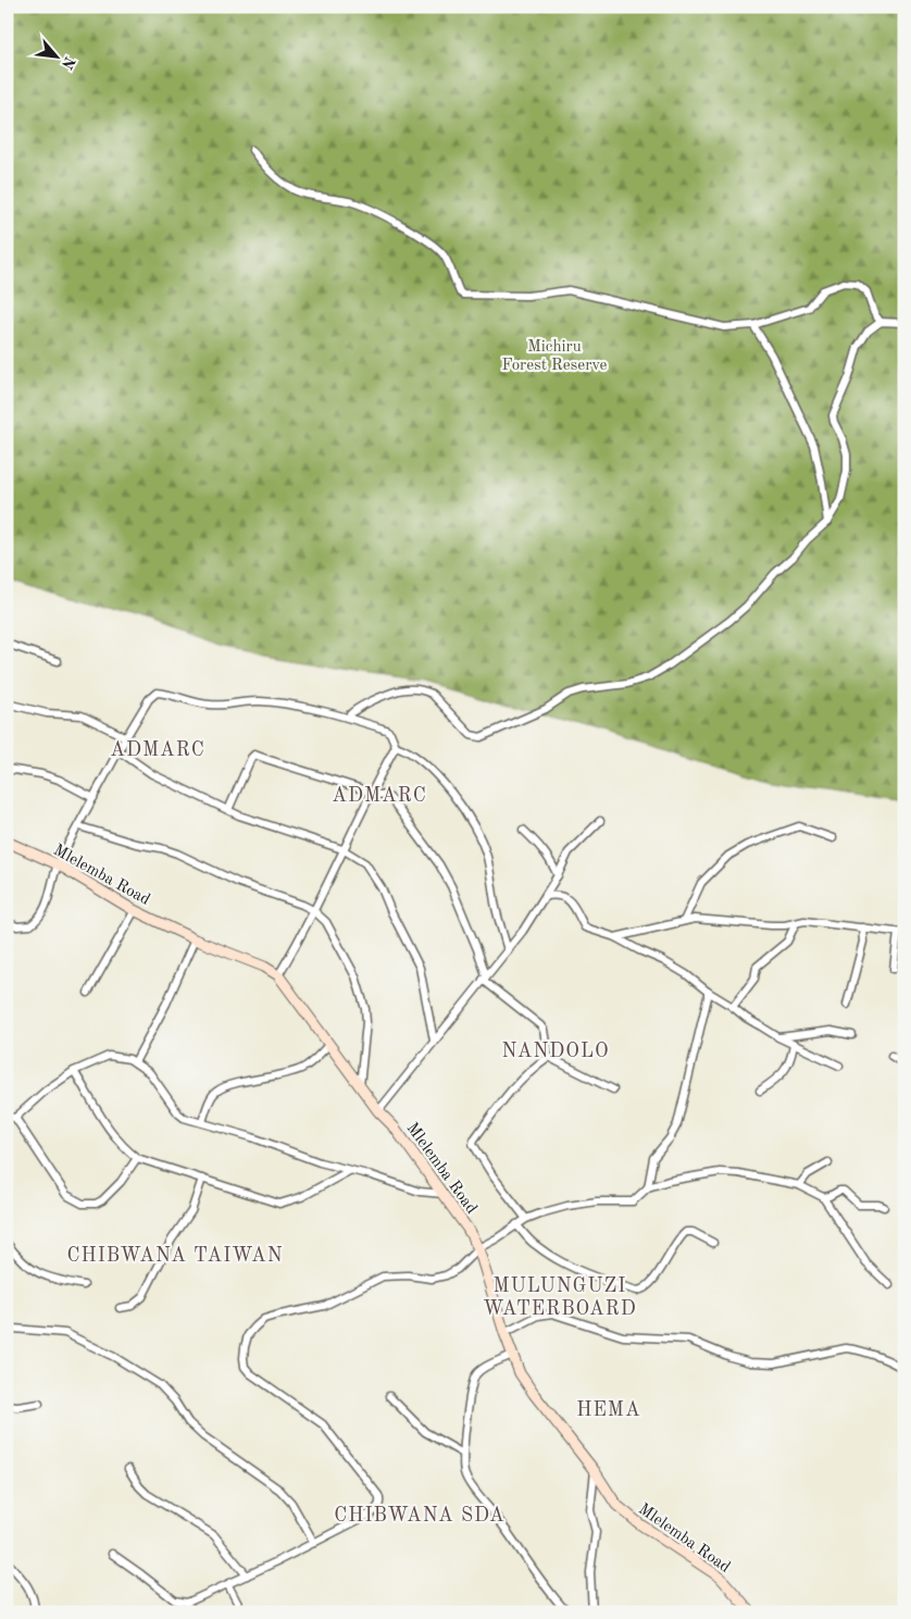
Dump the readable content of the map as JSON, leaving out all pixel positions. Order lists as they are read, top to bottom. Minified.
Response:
{"streets":{"street":["Mlelemba Road"]},"districts":["ADMARC","ADMARC","NANDOLO","CHIBWANA TAIWAN","MULUNGUZI WATERBOARD","HEMA","CHIBWANA SDA"],"parks":["Michiru Forest Reserve"],"north":"bottom right"}
